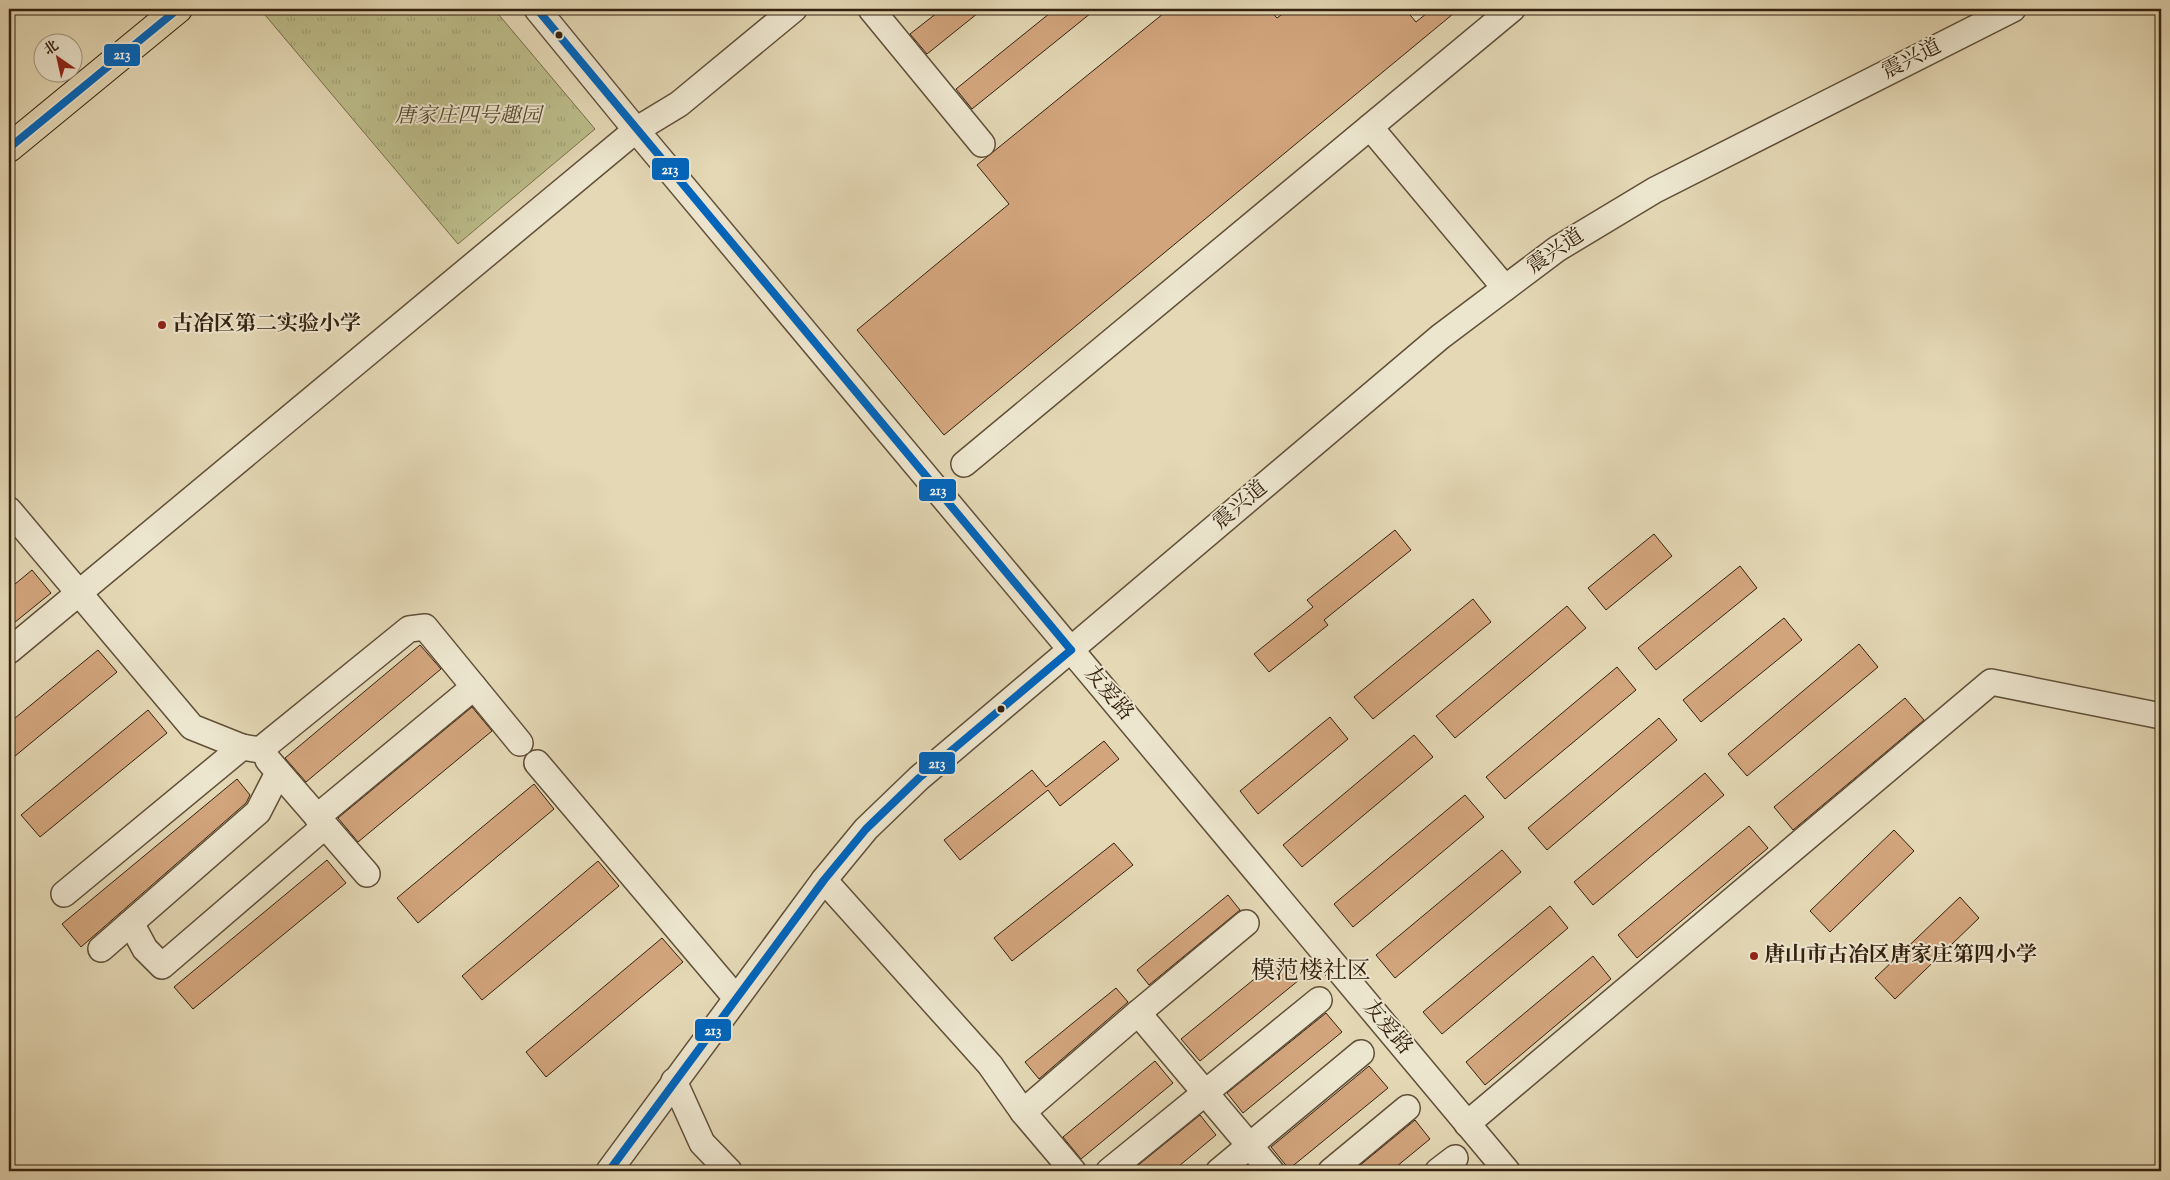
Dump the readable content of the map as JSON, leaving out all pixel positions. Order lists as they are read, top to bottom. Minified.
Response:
{"streets":{"street":["震兴道","友爱路"]},"crossings":[["震兴道","友爱路"]],"districts":["模范楼社区"],"parks":["唐家庄四号趣园"],"places":["古冶区第二实验小学","唐山市古冶区唐家庄第四小学"],"lines":["transit line 213"],"north":"top left"}
